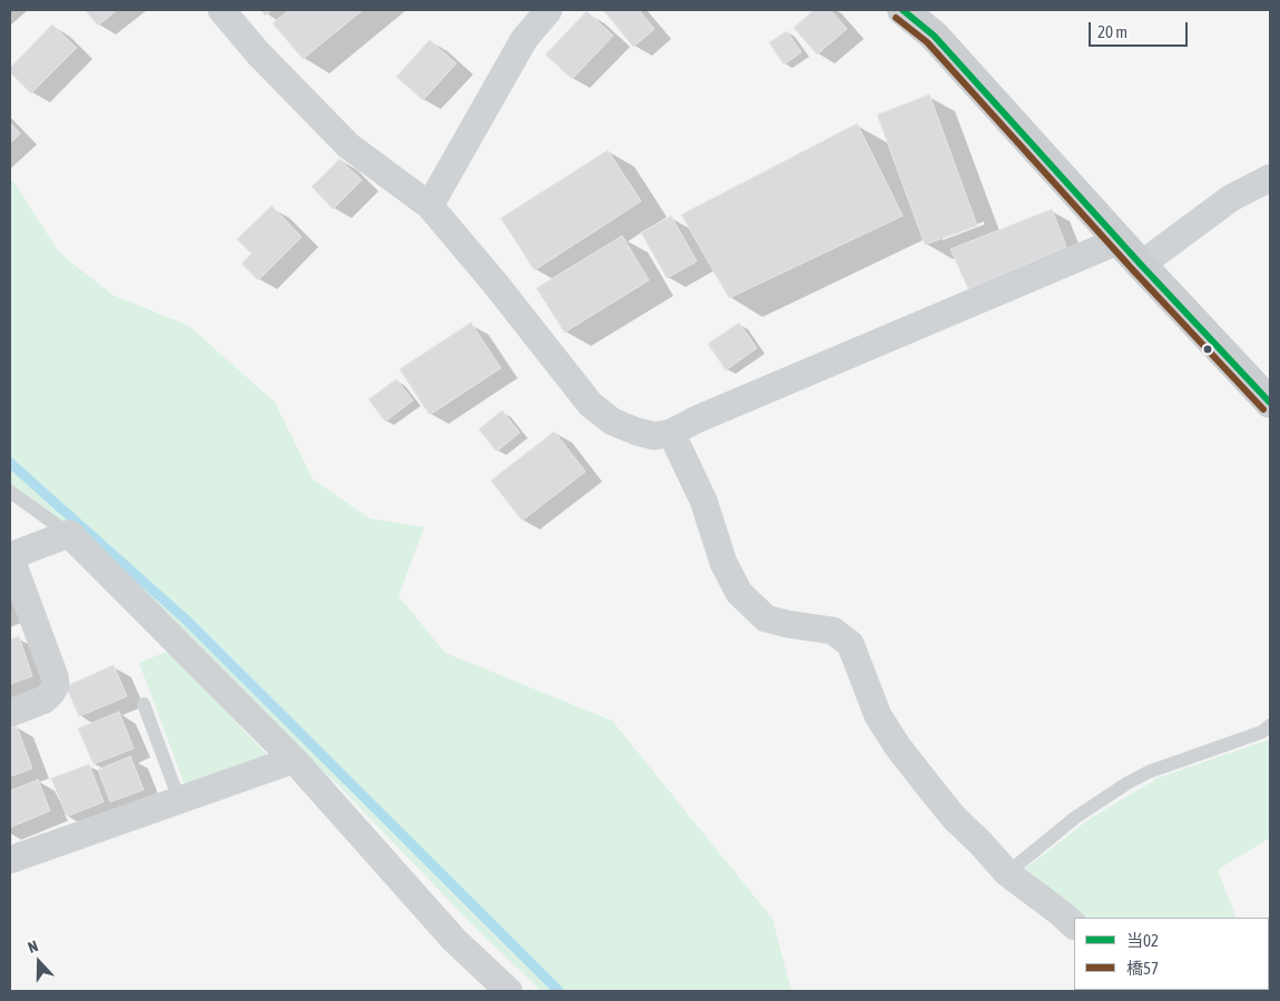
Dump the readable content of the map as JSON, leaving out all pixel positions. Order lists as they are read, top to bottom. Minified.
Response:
{"lines":["transit line 当02","transit line 橋57"],"legend":["当02","橋57"],"scale_bar":"20 m","north":"top"}
